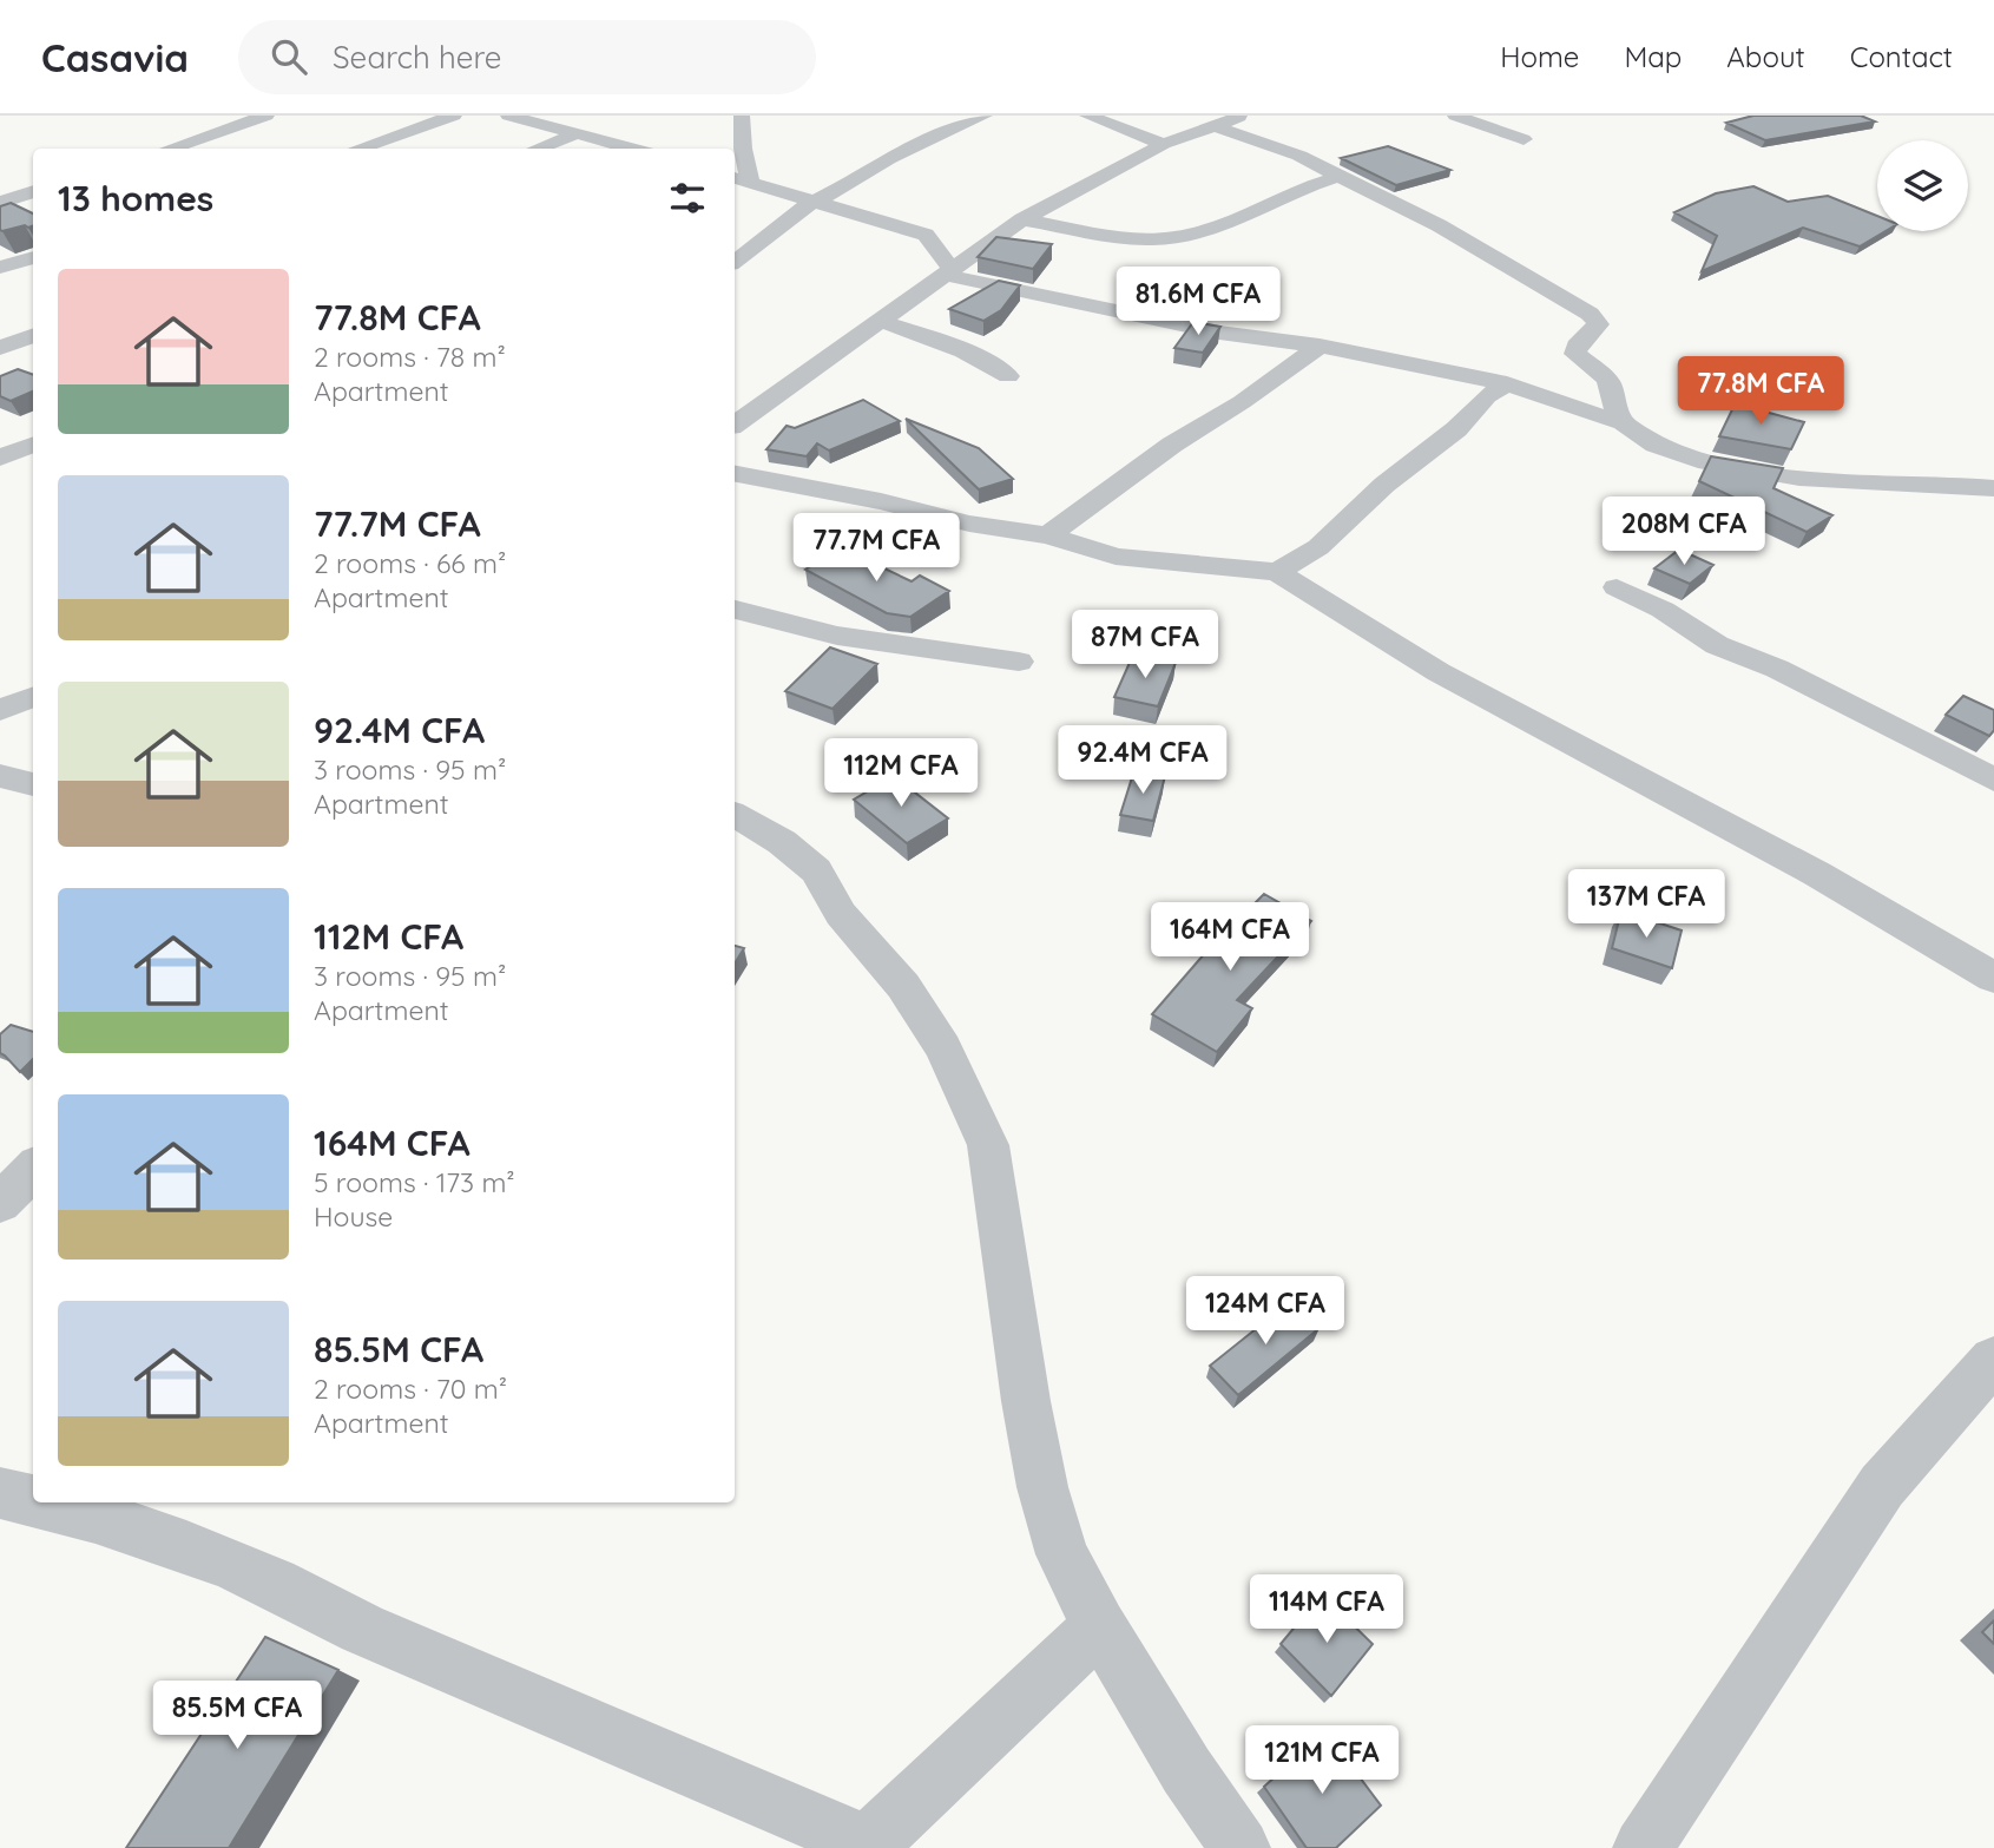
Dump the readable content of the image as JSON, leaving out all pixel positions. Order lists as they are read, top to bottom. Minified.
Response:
{"page":{"header":"Casavia","search":"Search here","nav":["Home","Map","About","Contact"],"heading":"13 homes","list":[{"name":"77.8M CFA","note":"2 rooms · 78 m² · Apartment"},{"name":"77.7M CFA","note":"2 rooms · 66 m² · Apartment"},{"name":"92.4M CFA","note":"3 rooms · 95 m² · Apartment"},{"name":"112M CFA","note":"3 rooms · 95 m² · Apartment"},{"name":"164M CFA","note":"5 rooms · 173 m² · House"},{"name":"85.5M CFA","note":"2 rooms · 70 m² · Apartment"}],"price":["81.6M CFA","77.8M CFA","208M CFA","77.7M CFA","87M CFA","92.4M CFA","112M CFA","137M CFA","164M CFA","124M CFA","114M CFA","85.5M CFA","121M CFA"]}}
